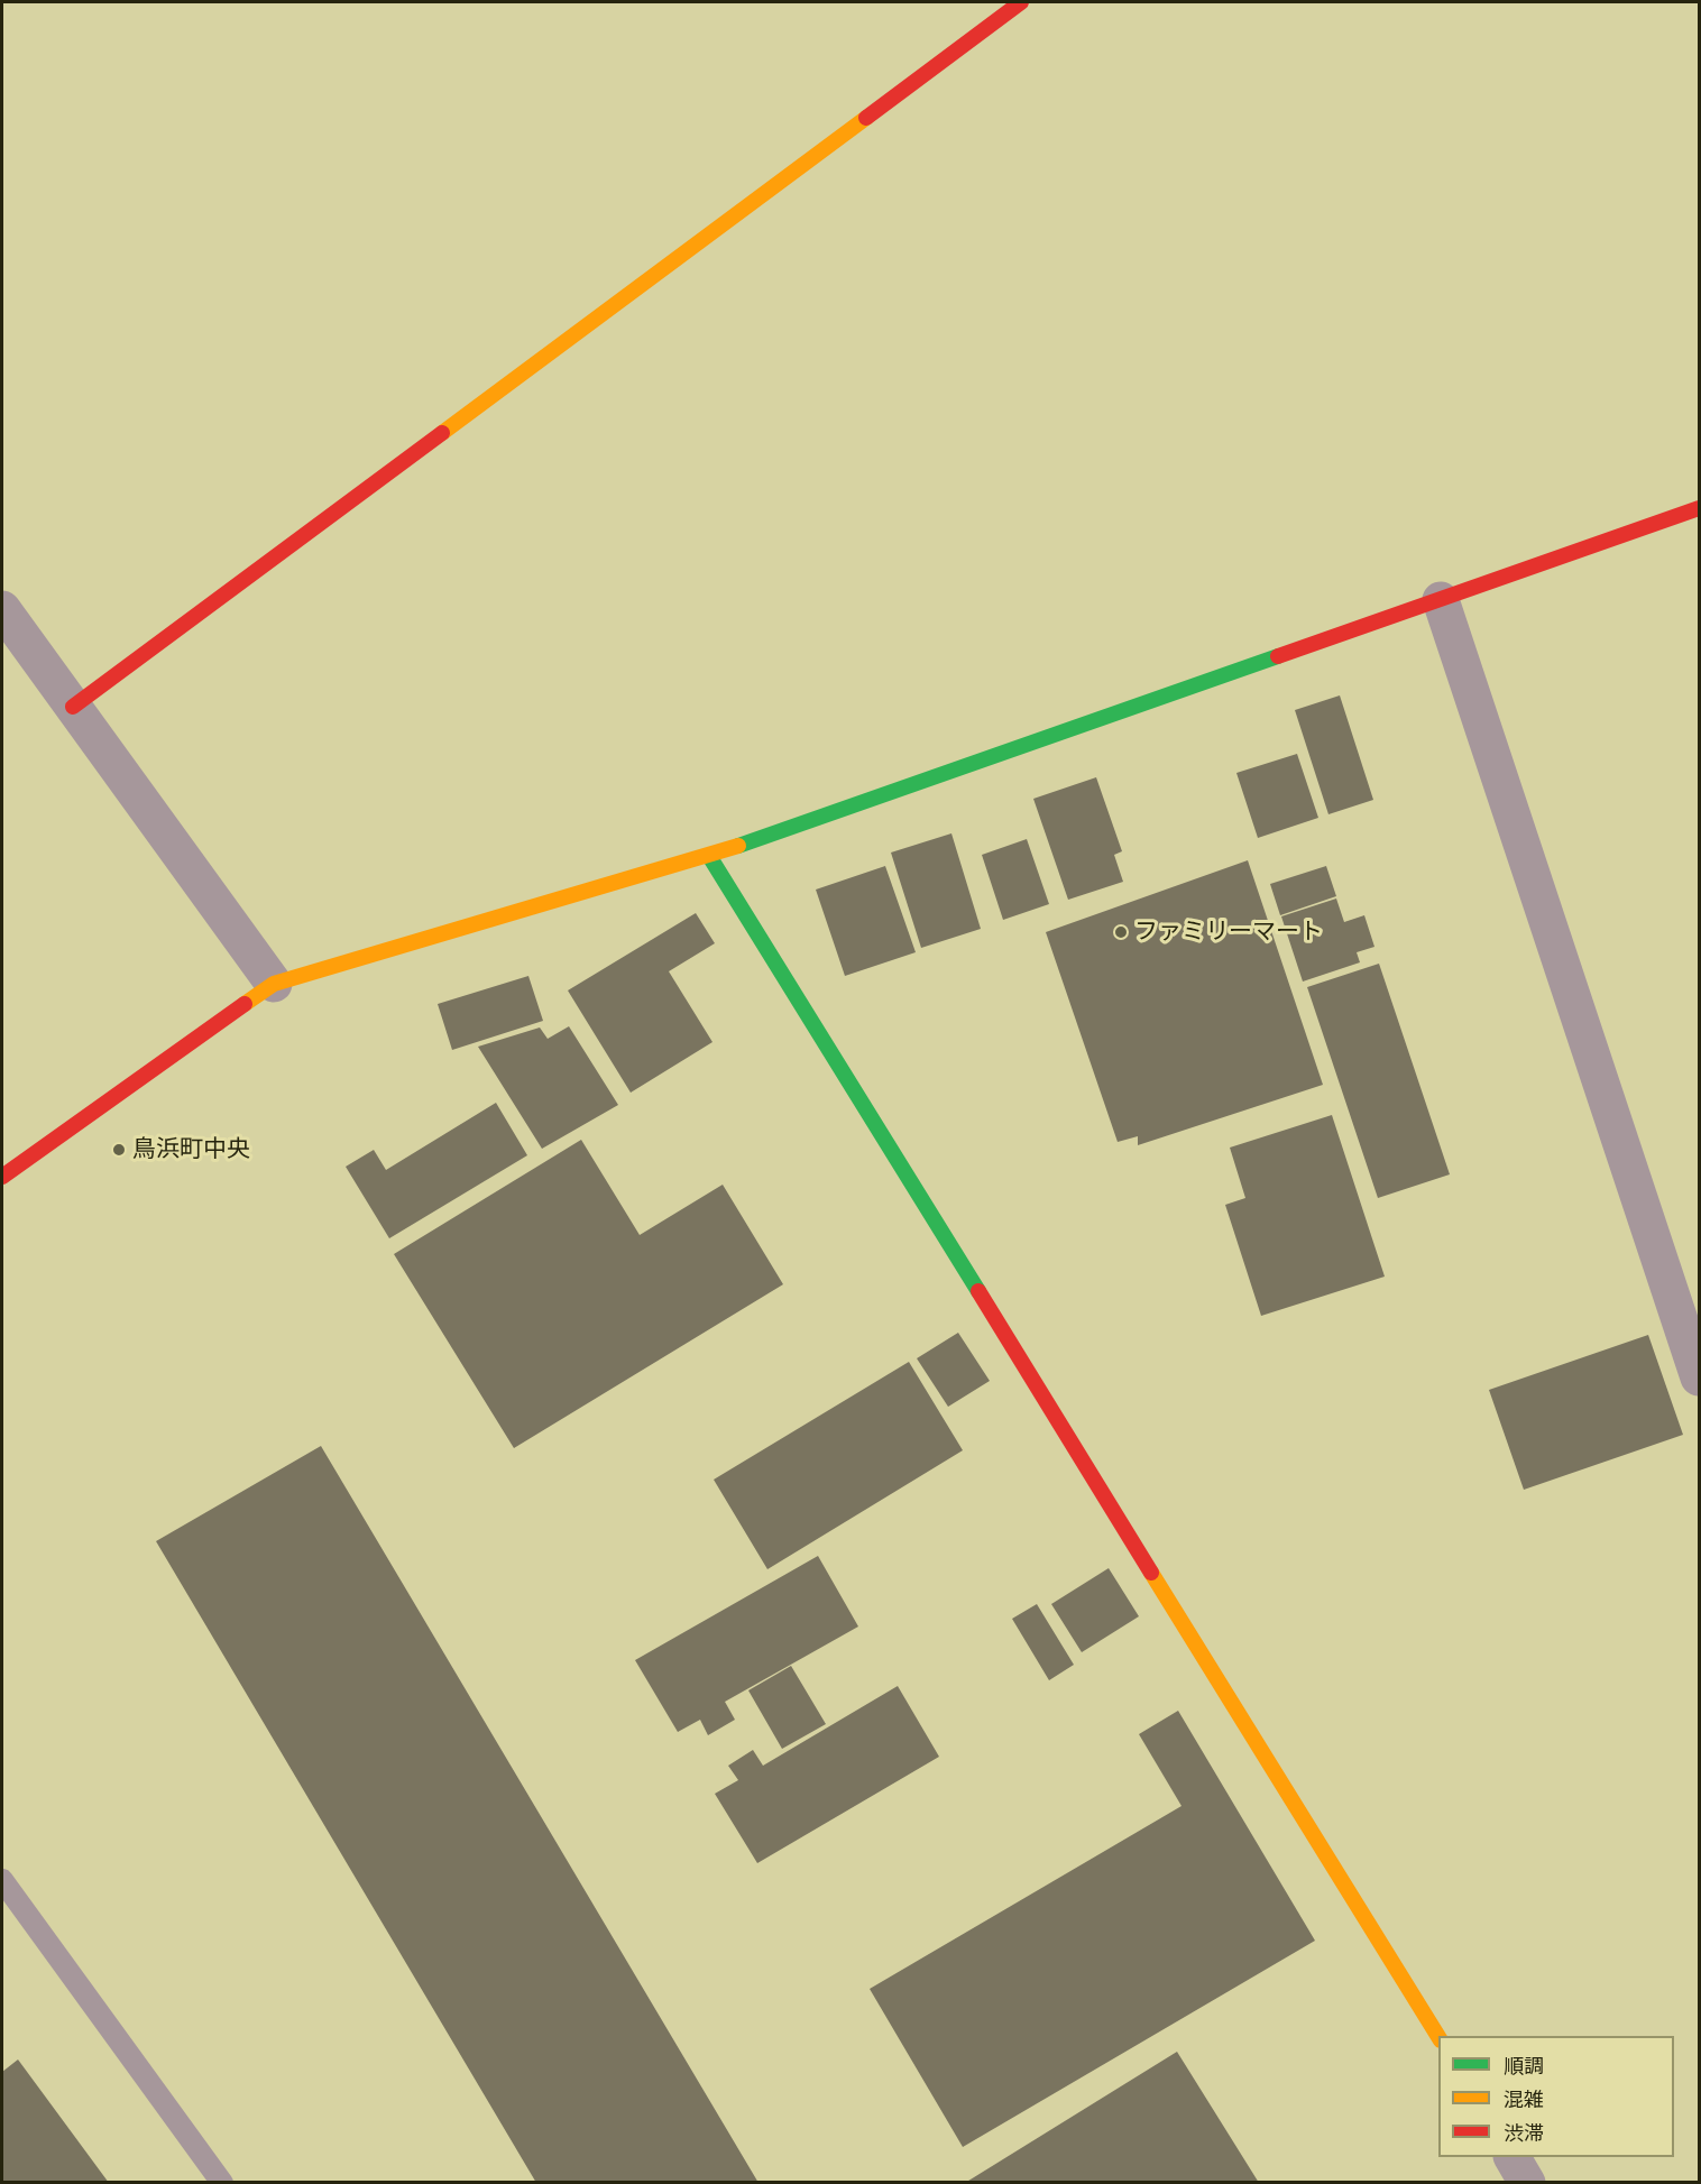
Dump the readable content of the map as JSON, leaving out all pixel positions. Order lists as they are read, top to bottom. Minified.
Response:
{"places":["ファミリーマート","鳥浜町中央"],"legend":["順調","混雑","渋滞"]}
